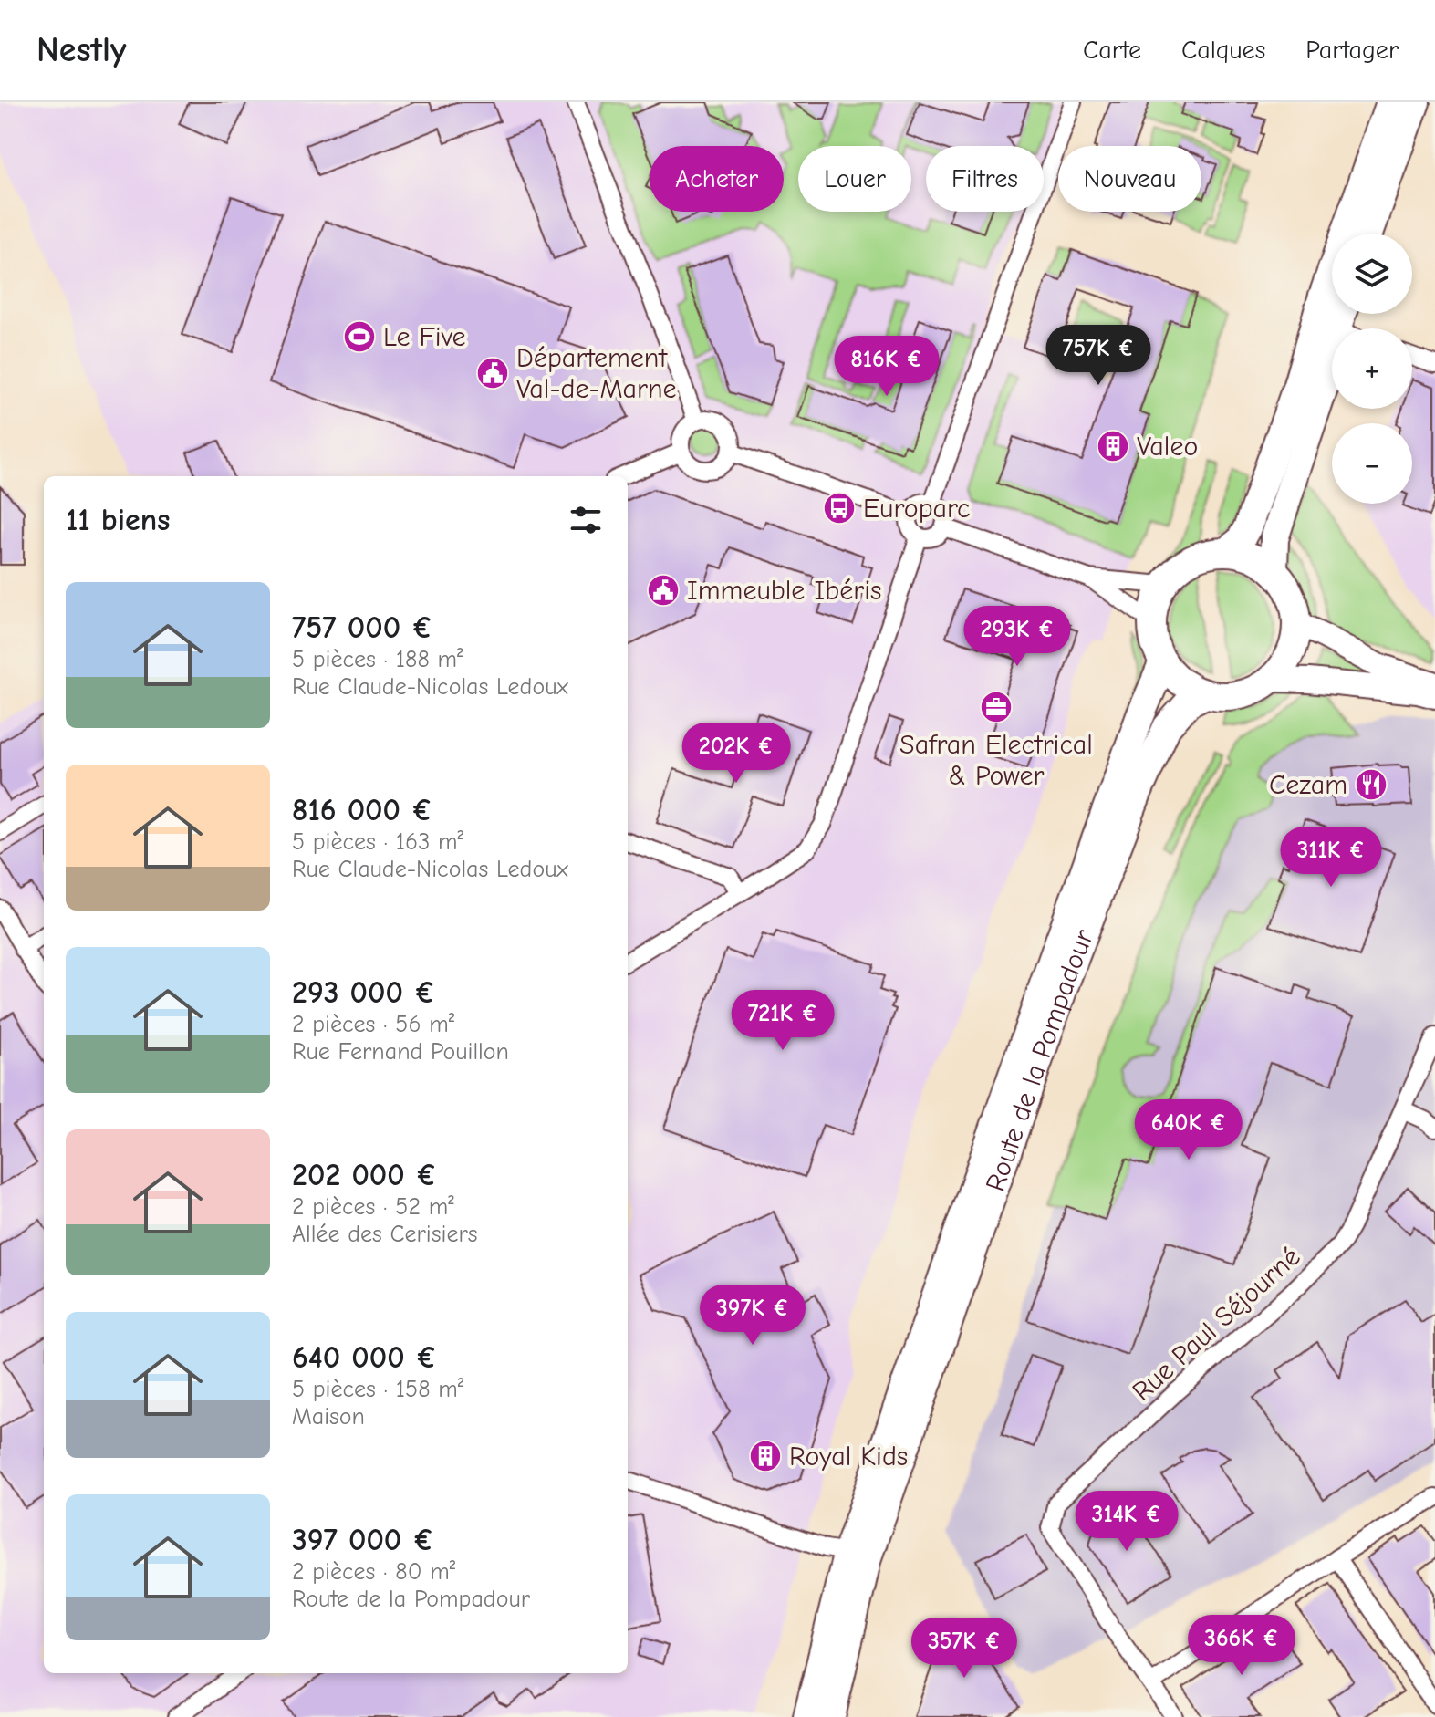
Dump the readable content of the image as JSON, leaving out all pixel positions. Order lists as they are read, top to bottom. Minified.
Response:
{"streets":{"main road":["Route de la Pompadour"],"street":["Rue Paul Séjourné"]},"places":{"sports":["Le Five"],"public building":["Département Val-de-Marne","Immeuble Ibéris"],"building":["Valeo","Royal Kids"],"bus stop":["Europarc"],"office":["Safran Electrical & Power"],"restaurant":["Cezam"]},"page":{"header":"Nestly","nav":["Carte","Calques","Partager"],"chip":["Acheter","Louer","Filtres","Nouveau"],"map_buttons":["+","−"],"price":["757K €","816K €","293K €","202K €","311K €","721K €","640K €","397K €","314K €","366K €","357K €"],"heading":"11 biens","list":[{"name":"757 000 €","note":"5 pièces · 188 m² · Rue Claude-Nicolas Ledoux"},{"name":"816 000 €","note":"5 pièces · 163 m² · Rue Claude-Nicolas Ledoux"},{"name":"293 000 €","note":"2 pièces · 56 m² · Rue Fernand Pouillon"},{"name":"202 000 €","note":"2 pièces · 52 m² · Allée des Cerisiers"},{"name":"640 000 €","note":"5 pièces · 158 m² · Maison"},{"name":"397 000 €","note":"2 pièces · 80 m² · Route de la Pompadour"}]}}
